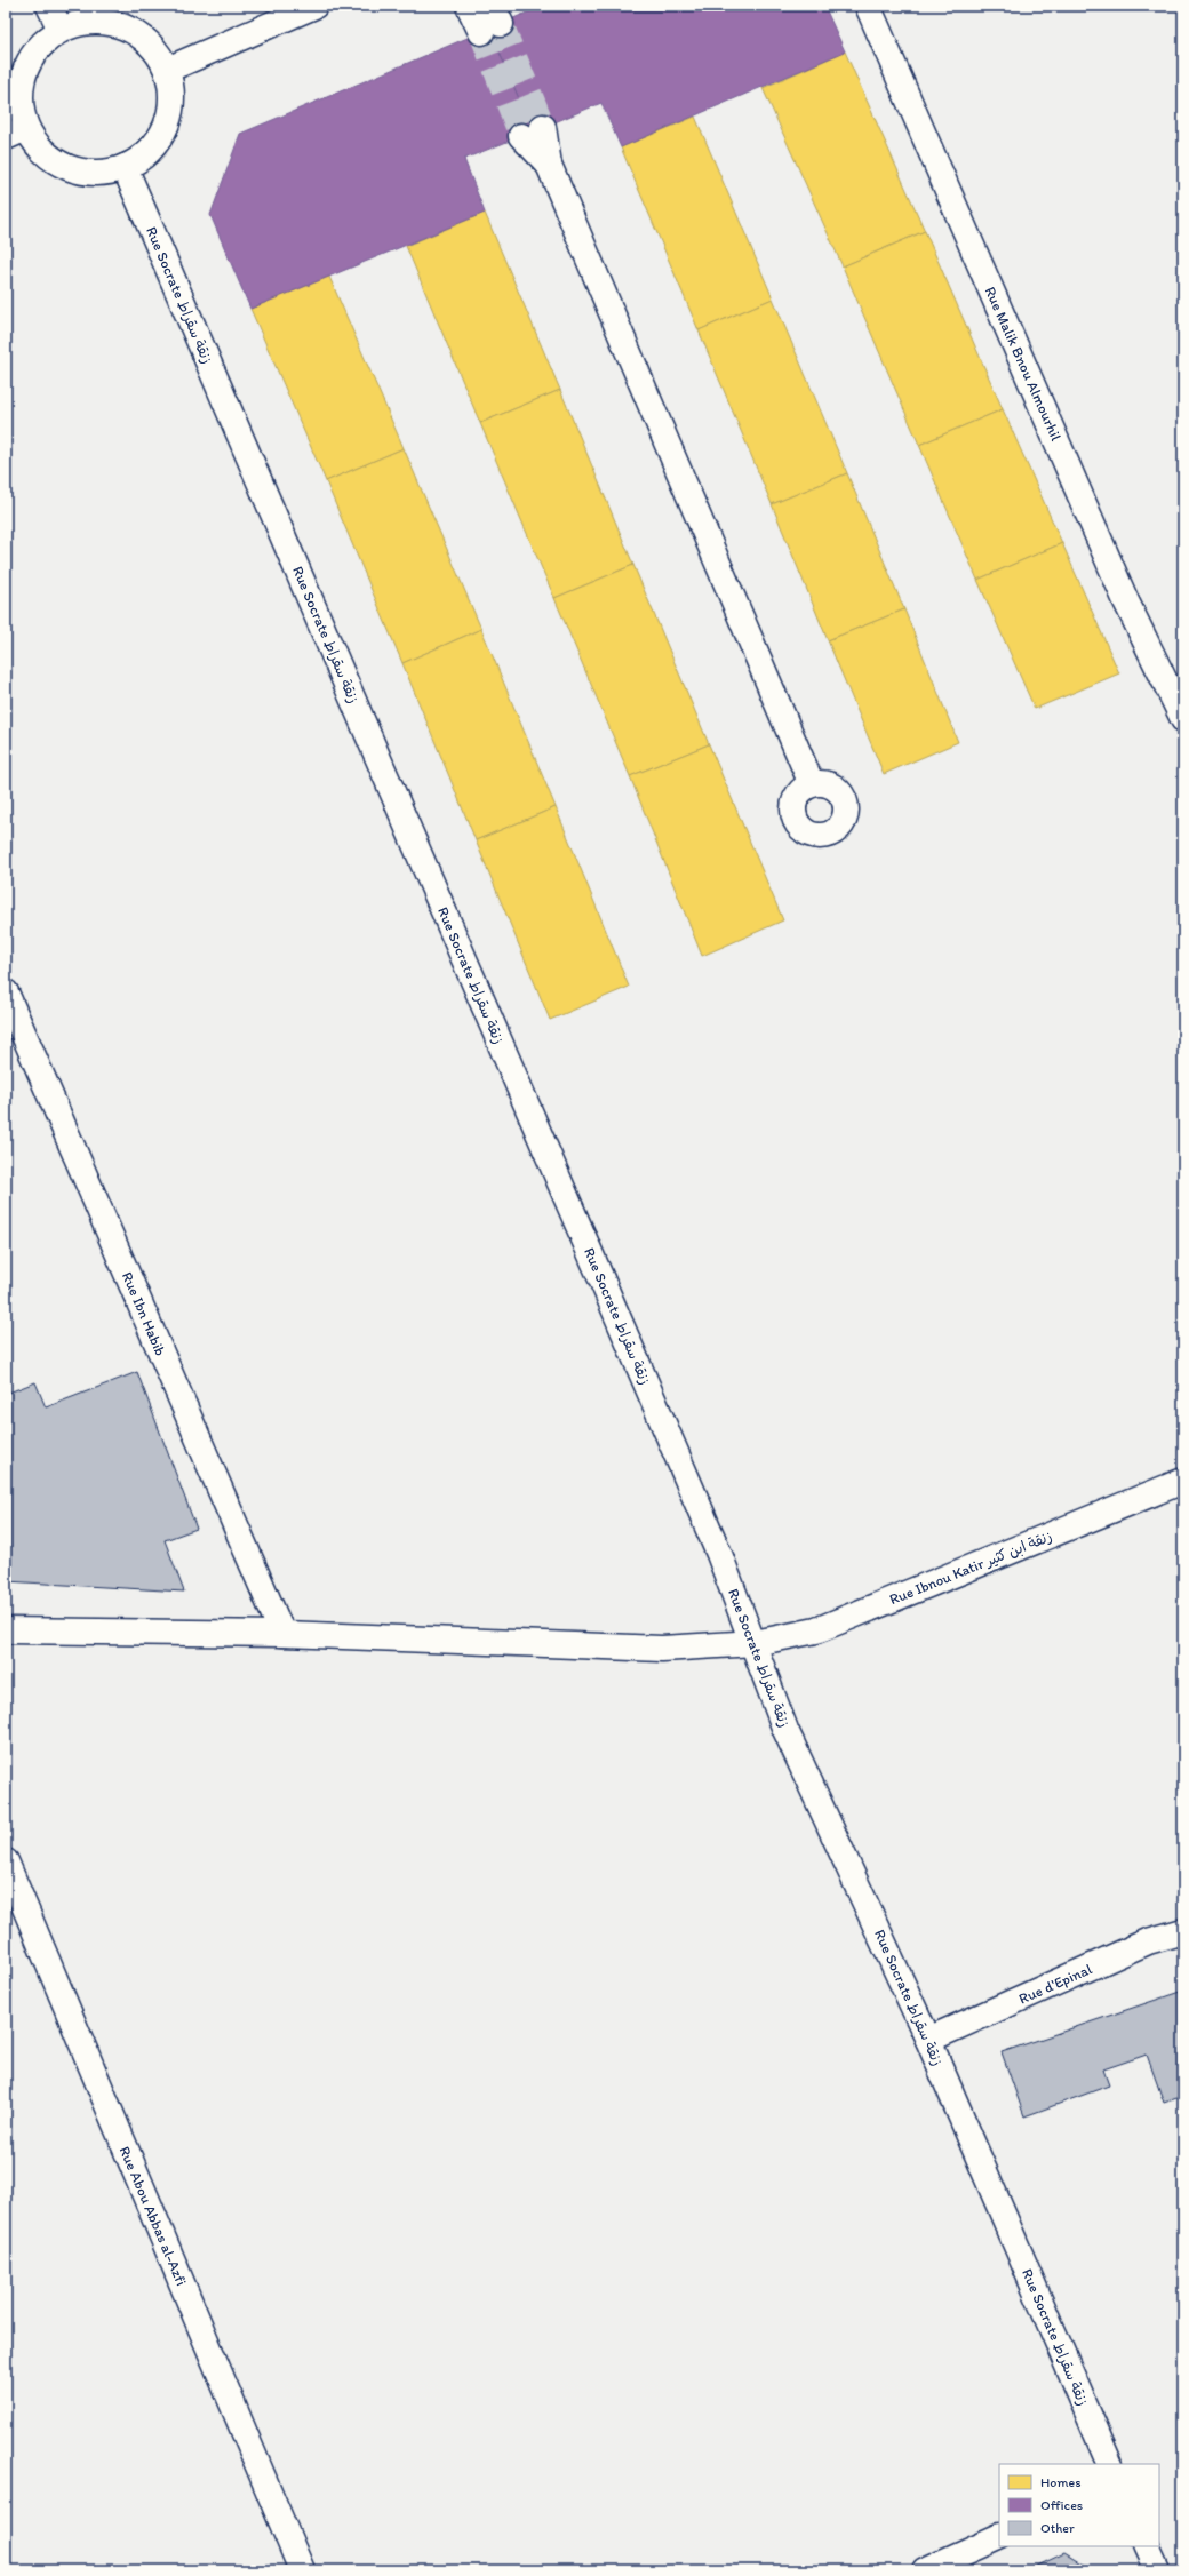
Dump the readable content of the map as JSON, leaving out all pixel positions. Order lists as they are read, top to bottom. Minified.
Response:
{"streets":{"street":["Rue Socrate زنقة سقراط","Rue Malik Bnou Almourhil","Rue Ibn Habib","Rue Ibnou Katir زنقة ابن كثير","Rue d'Epinal","Rue Abou Abbas al-Azfi"]},"crossings":[["Rue Socrate زنقة سقراط","Rue Ibnou Katir زنقة ابن كثير"],["Rue Socrate زنقة سقراط","Rue d'Epinal"],["Rue Ibn Habib","Rue Ibnou Katir زنقة ابن كثير"]],"legend":["Homes","Offices","Other"]}
